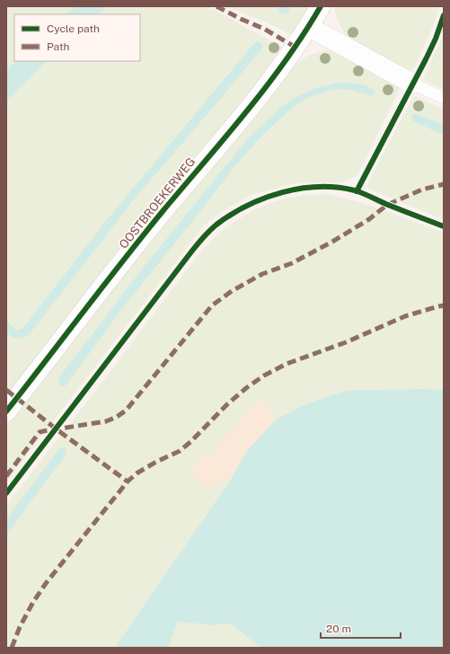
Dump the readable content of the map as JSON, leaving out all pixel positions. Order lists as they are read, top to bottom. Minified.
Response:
{"streets":{"street":["OOSTBROEKERWEG"]},"legend":["Cycle path","Path"],"scale_bar":"20 m"}
